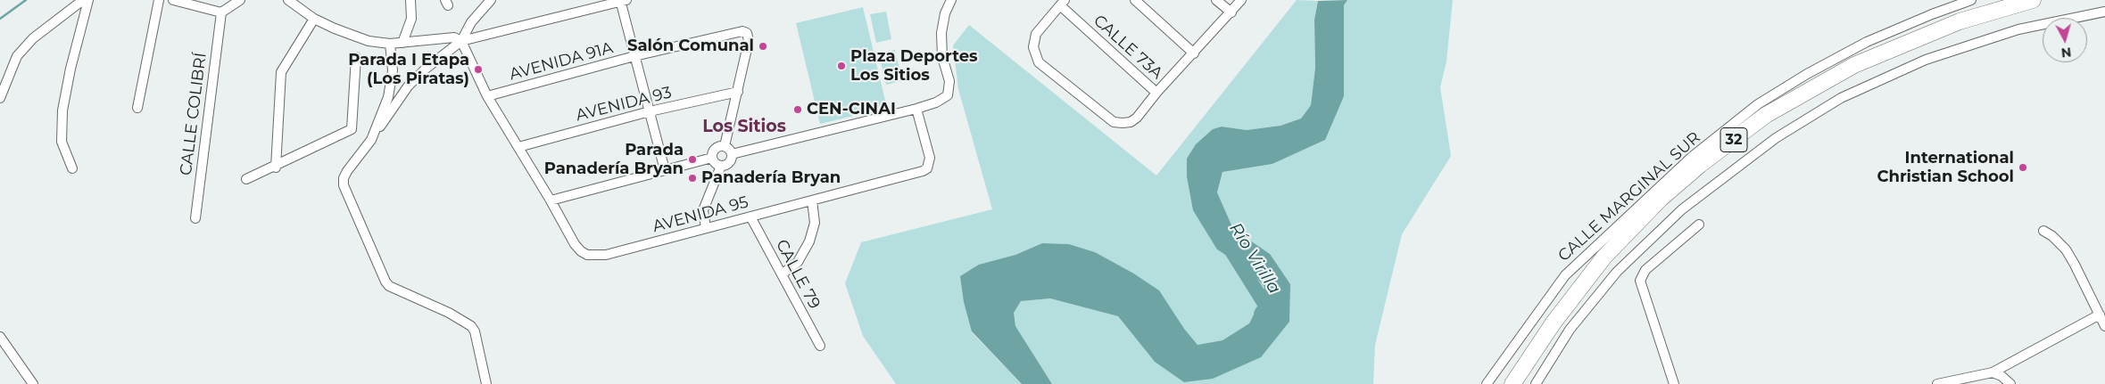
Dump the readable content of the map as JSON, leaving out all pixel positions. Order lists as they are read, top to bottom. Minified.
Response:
{"streets":{"highway":["32"],"street":["CALLE 73A","AVENIDA 91A","AVENIDA 93","CALLE COLIBRÍ","CALLE MARGINAL SUR","AVENIDA 95","CALLE 79"]},"crossings":[["AVENIDA 91A","AVENIDA 93"],["AVENIDA 91A","AVENIDA 95"],["AVENIDA 93","AVENIDA 95"],["32","CALLE MARGINAL SUR"],["AVENIDA 95","CALLE 79"]],"districts":["Los Sitios"],"water":["Río Virilla"],"places":["Salón Comunal","Plaza Deportes Los Sitios","Parada I Etapa (Los Piratas)","CEN-CINAI","Parada Panadería Bryan","International Christian School","Panadería Bryan"],"north":"bottom"}
